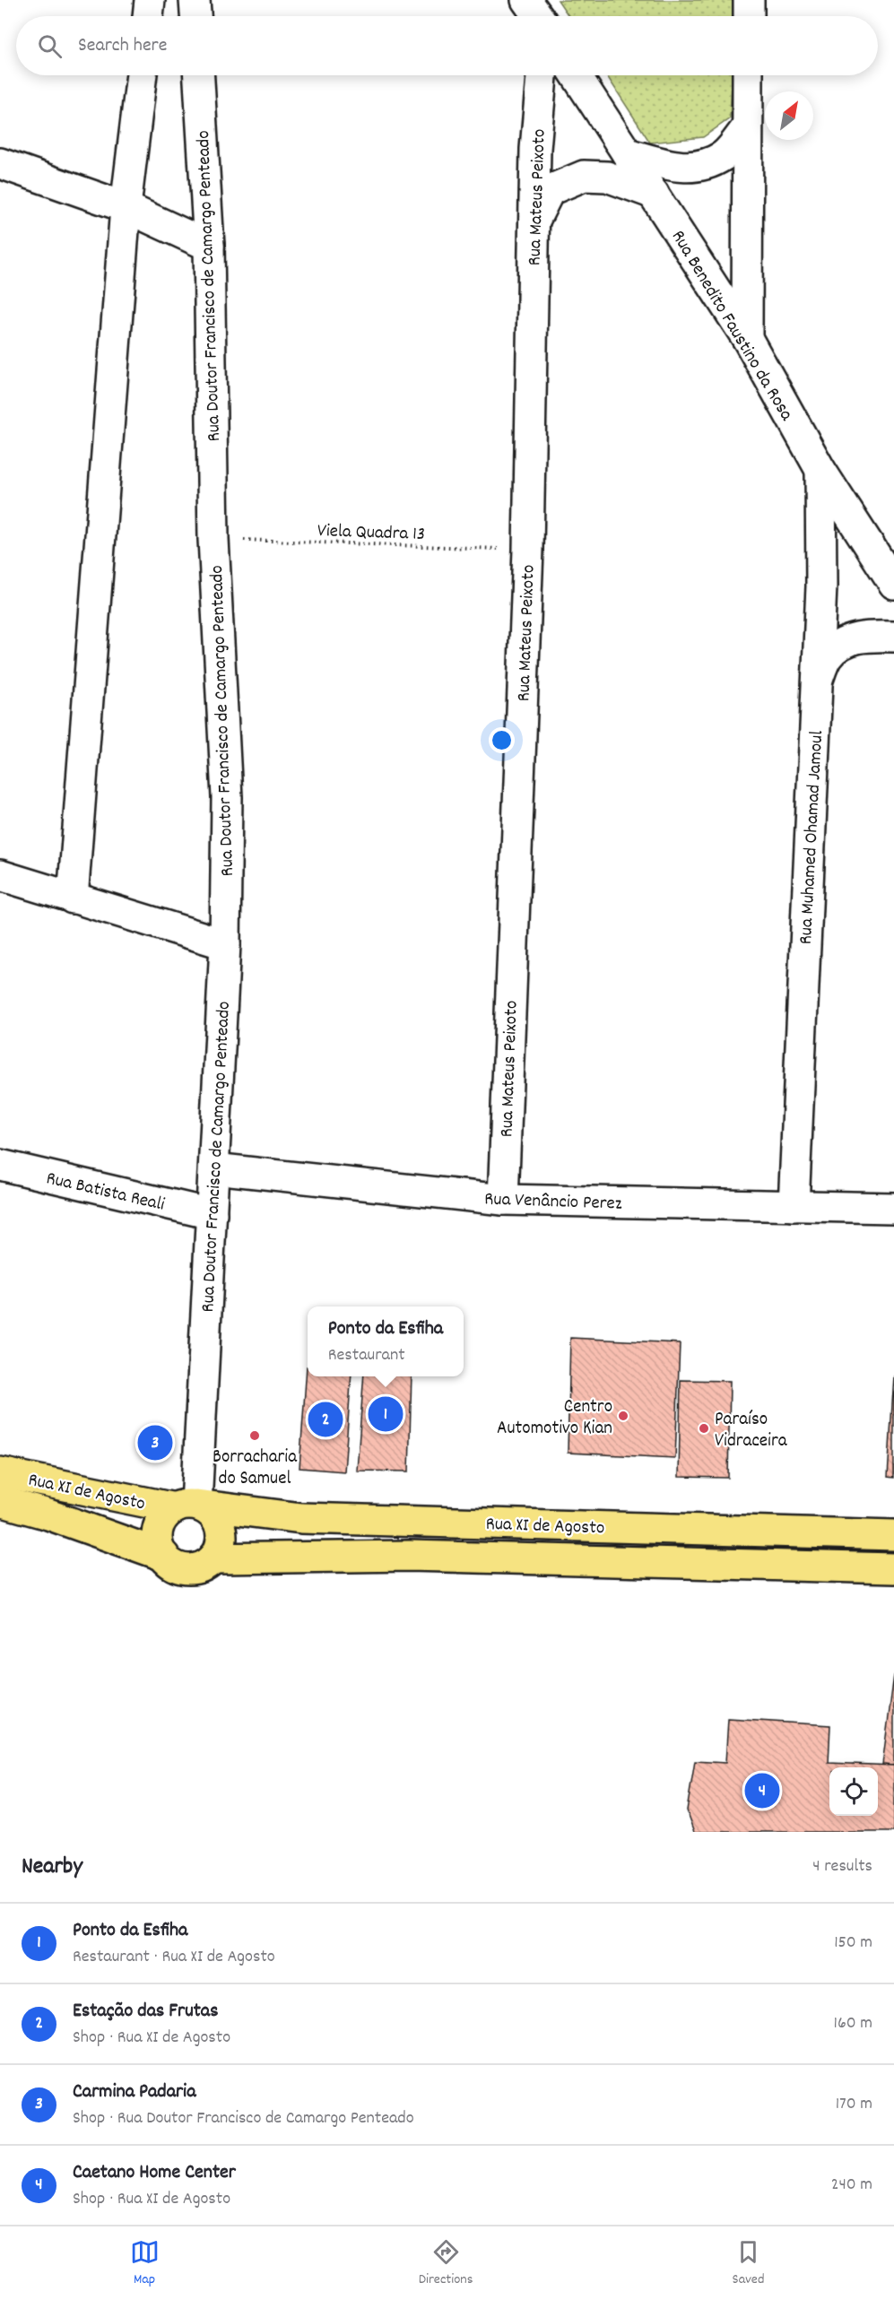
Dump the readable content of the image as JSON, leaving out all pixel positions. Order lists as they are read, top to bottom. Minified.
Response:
{"streets":{"main road":["Rua XI de Agosto"],"street":["Rua Mateus Peixoto","Rua Doutor Francisco de Camargo Penteado","Rua Benedito Faustino da Rosa","Rua Muhamed Ohamad Jamoul","Rua Batista Reali","Rua Venâncio Perez"],"path":["Viela Quadra 13"]},"crossings":[["Rua Mateus Peixoto","Viela Quadra 13"],["Rua Mateus Peixoto","Rua Venâncio Perez"],["Rua Doutor Francisco de Camargo Penteado","Viela Quadra 13"],["Rua Doutor Francisco de Camargo Penteado","Rua Batista Reali"],["Rua Doutor Francisco de Camargo Penteado","Rua Venâncio Perez"],["Rua Doutor Francisco de Camargo Penteado","Rua XI de Agosto"],["Rua Benedito Faustino da Rosa","Rua Muhamed Ohamad Jamoul"],["Rua Muhamed Ohamad Jamoul","Rua Venâncio Perez"]],"places":["Centro Automotivo Kian","Paraíso Vidraceira","Borracharia do Samuel"],"north":"top right","page":{"search":"Search here","popup":["Ponto da Esfiha","Restaurant"],"pins":["1","2","3","4"],"heading":["Nearby","4 results"],"list":[{"mark":"1","name":"Ponto da Esfiha","note":"Restaurant · Rua XI de Agosto","value":"150 m"},{"mark":"2","name":"Estação das Frutas","note":"Shop · Rua XI de Agosto","value":"160 m"},{"mark":"3","name":"Carmina Padaria","note":"Shop · Rua Doutor Francisco de Camargo Penteado","value":"170 m"},{"mark":"4","name":"Caetano Home Center","note":"Shop · Rua XI de Agosto","value":"240 m"}],"nav":["Map","Directions","Saved"]}}
